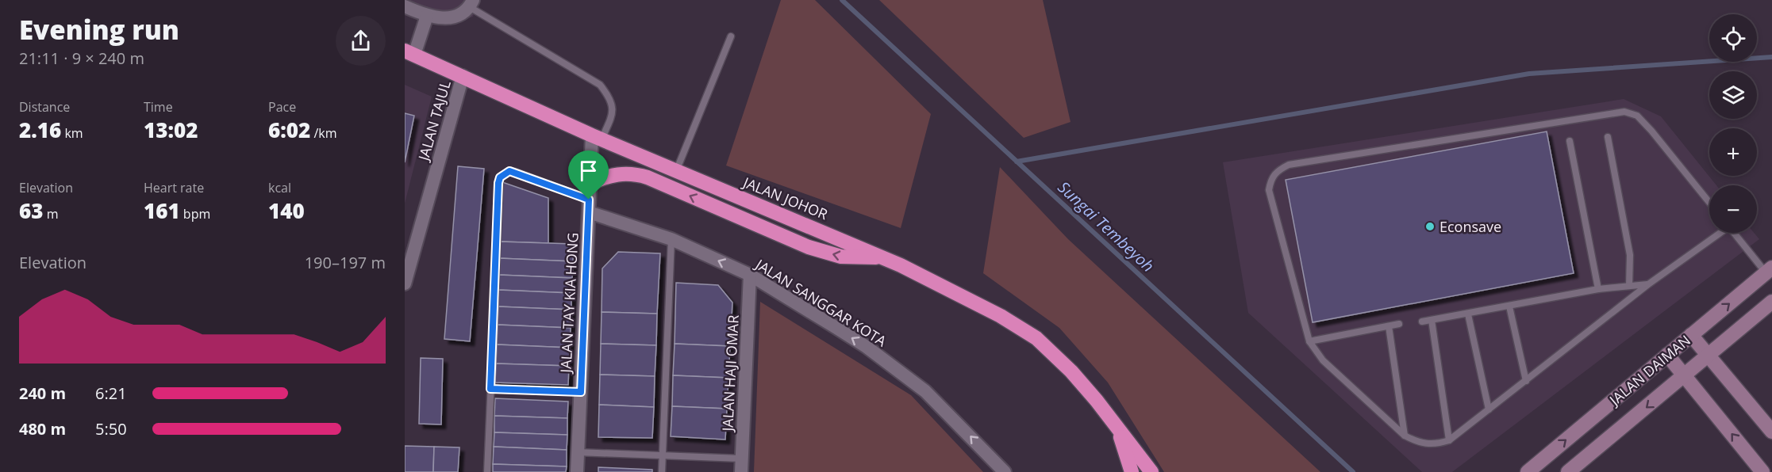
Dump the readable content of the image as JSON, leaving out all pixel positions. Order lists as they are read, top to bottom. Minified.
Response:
{"streets":{"highway":["JALAN JOHOR"],"street":["JALAN TAJUL","JALAN TAY KIA HONG","JALAN SANGGAR KOTA","JALAN DAIMAN","JALAN HAJI OMAR"]},"crossings":[["JALAN TAJUL","JALAN JOHOR"],["JALAN JOHOR","JALAN TAY KIA HONG"],["JALAN TAY KIA HONG","JALAN SANGGAR KOTA"],["JALAN SANGGAR KOTA","JALAN HAJI OMAR"]],"one_way":["JALAN SANGGAR KOTA"],"water":["Sungai Tembeyoh"],"places":["Econsave"],"page":{"heading":["Evening run","21:11 · 9 × 240 m"],"map_buttons":["+","−"],"stats":[["Distance","2.16 km"],["Time","13:02"],["Pace","6:02 /km"],["Elevation","63 m"],["Heart rate","161 bpm"],["kcal","140"]],"chart":["Elevation","190–197 m"],"list":[{"name":"240 m","note":"6:21"},{"name":"480 m","note":"5:50"}]}}
